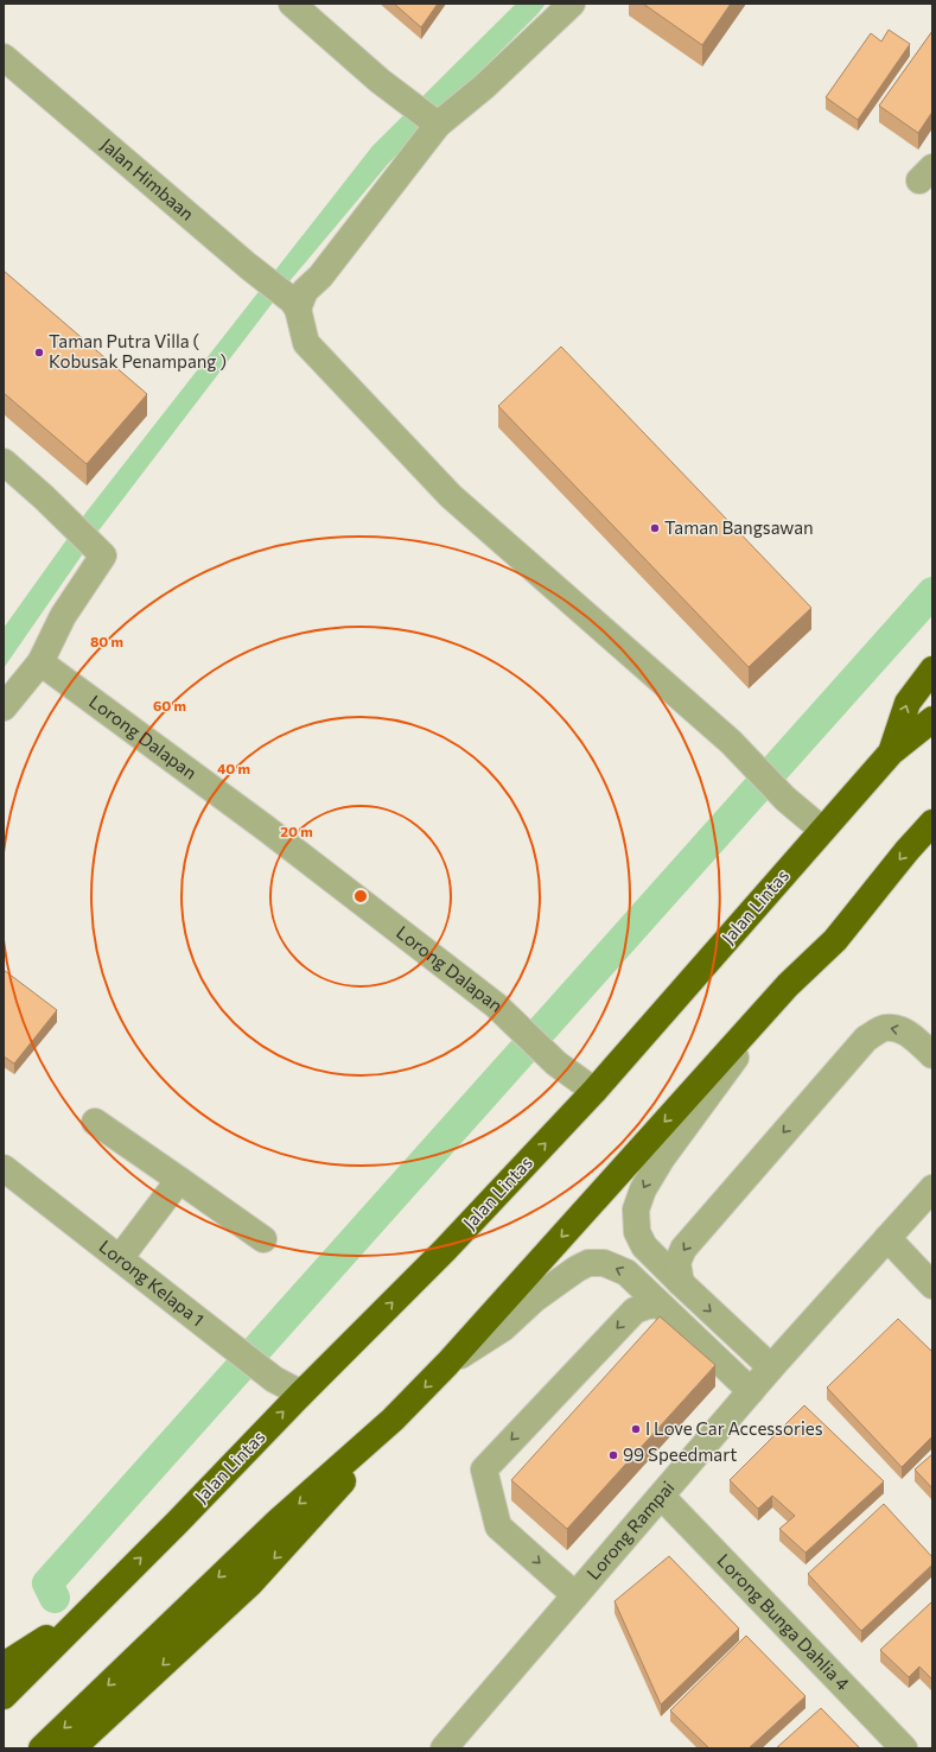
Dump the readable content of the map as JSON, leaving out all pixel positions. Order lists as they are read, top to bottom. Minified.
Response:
{"streets":{"highway":["Jalan Lintas"],"street":["Jalan Himbaan","Lorong Dalapan","Lorong Kelapa 1","Lorong Rampai","Lorong Bunga Dahlia 4"]},"crossings":[["Lorong Dalapan","Jalan Lintas"],["Jalan Lintas","Lorong Kelapa 1"],["Lorong Rampai","Lorong Bunga Dahlia 4"]],"places":["Taman Putra Villa ( Kobusak Penampang )","Taman Bangsawan","I Love Car Accessories","99 Speedmart"],"rings":["80 m","60 m","40 m","20 m"]}
